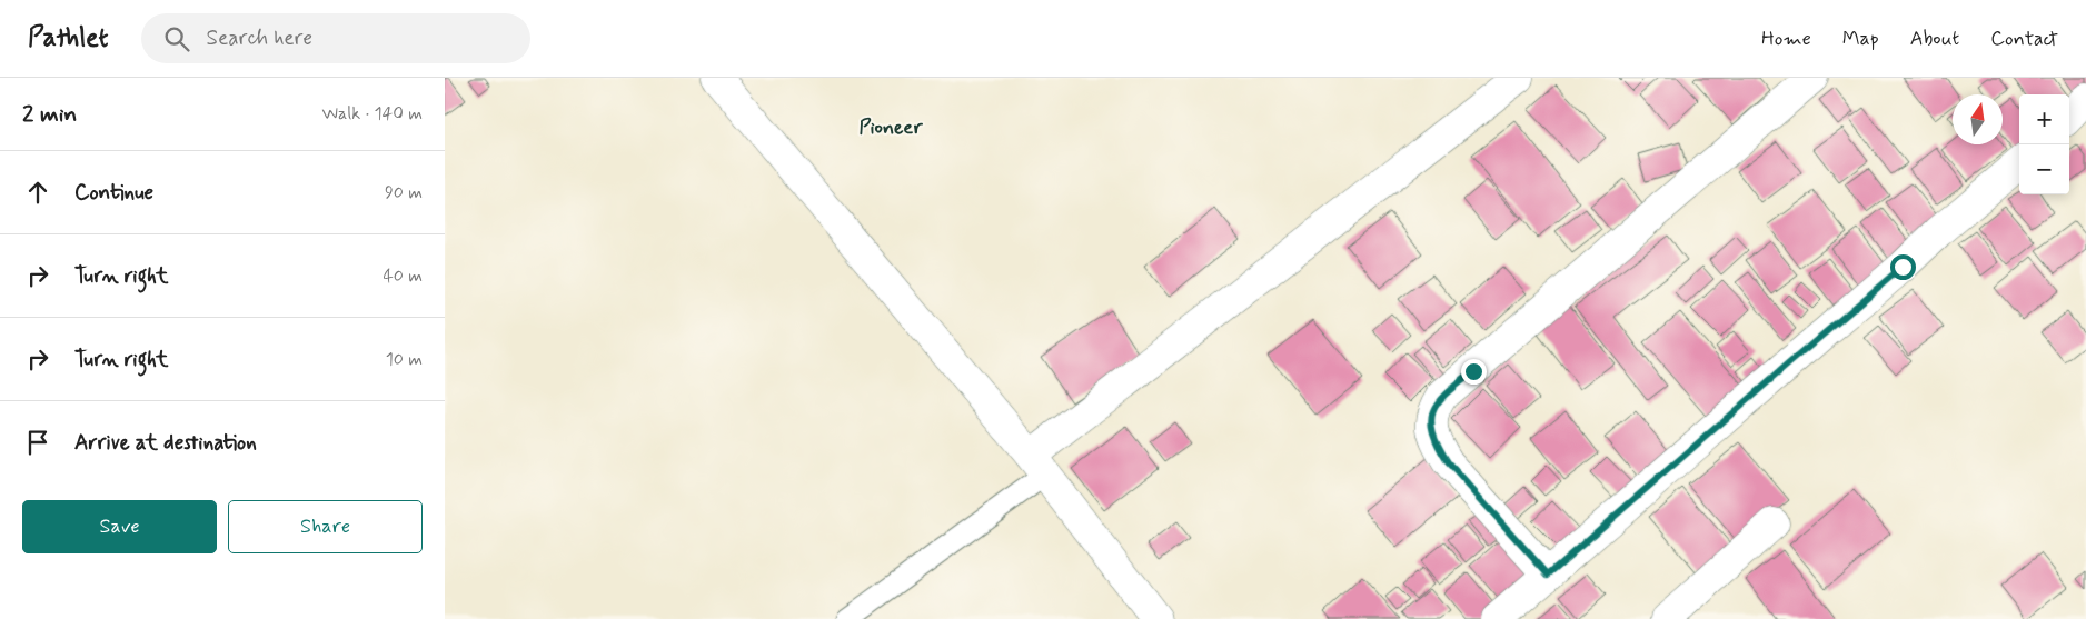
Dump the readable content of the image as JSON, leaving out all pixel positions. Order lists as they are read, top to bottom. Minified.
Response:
{"districts":["Pioneer"],"north":"top","page":{"header":"Pathlet","search":"Search here","nav":["Home","Map","About","Contact"],"heading":["2 min","Walk · 140 m"],"map_buttons":["+","−"],"list":[["Continue","90 m"],["Turn right","40 m"],["Turn right","10 m"],"Arrive at destination"],"buttons":["Save","Share"]}}
